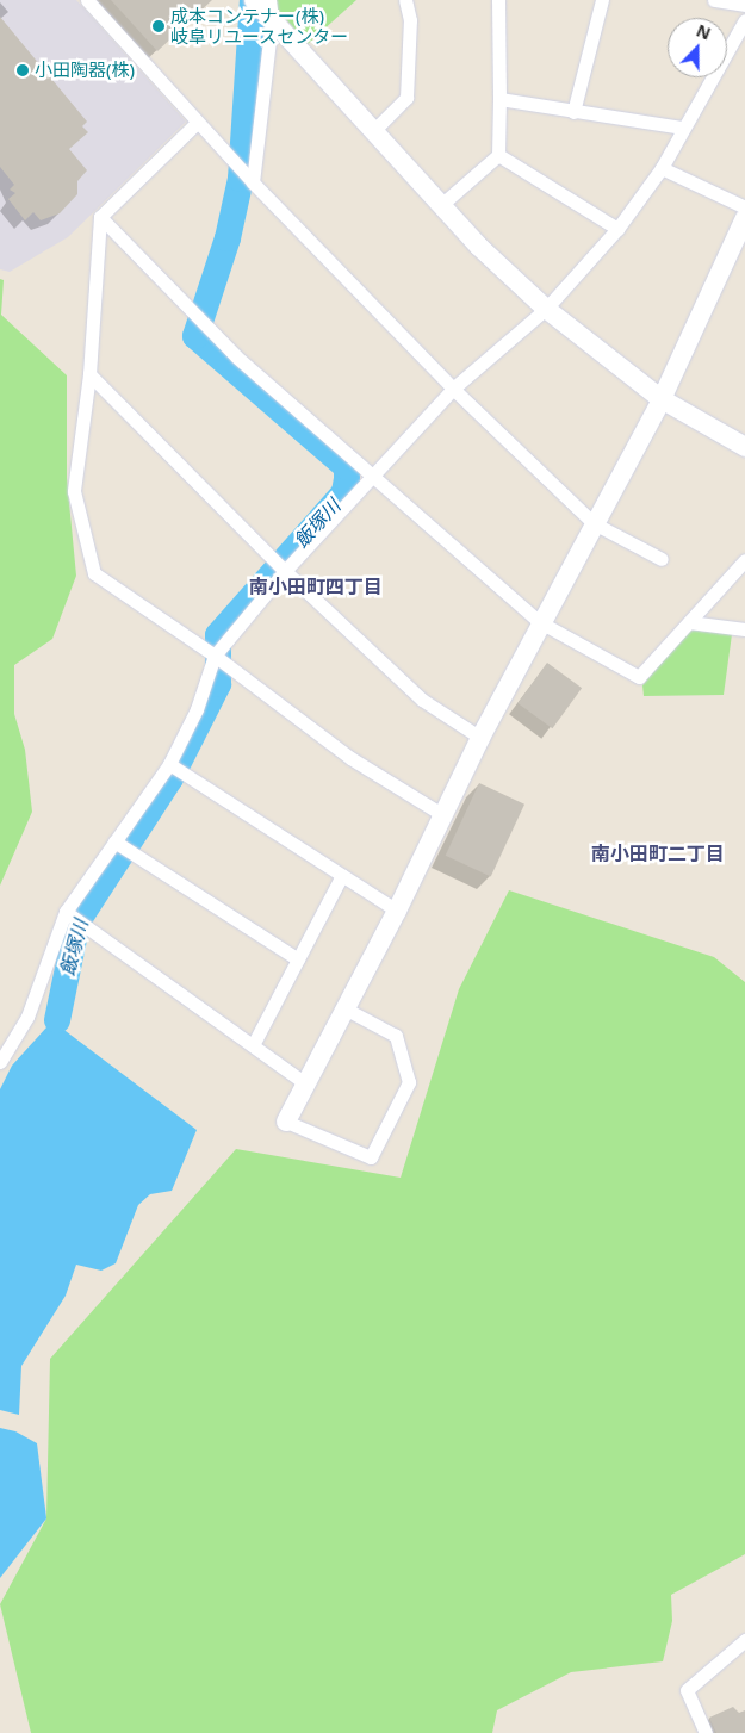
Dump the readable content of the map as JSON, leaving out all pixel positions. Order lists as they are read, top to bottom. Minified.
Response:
{"districts":["南小田町四丁目","南小田町二丁目"],"water":["飯塚川"],"places":["成本コンテナー(株) 岐阜リユースセンター","小田陶器(株)"],"north":"top"}
